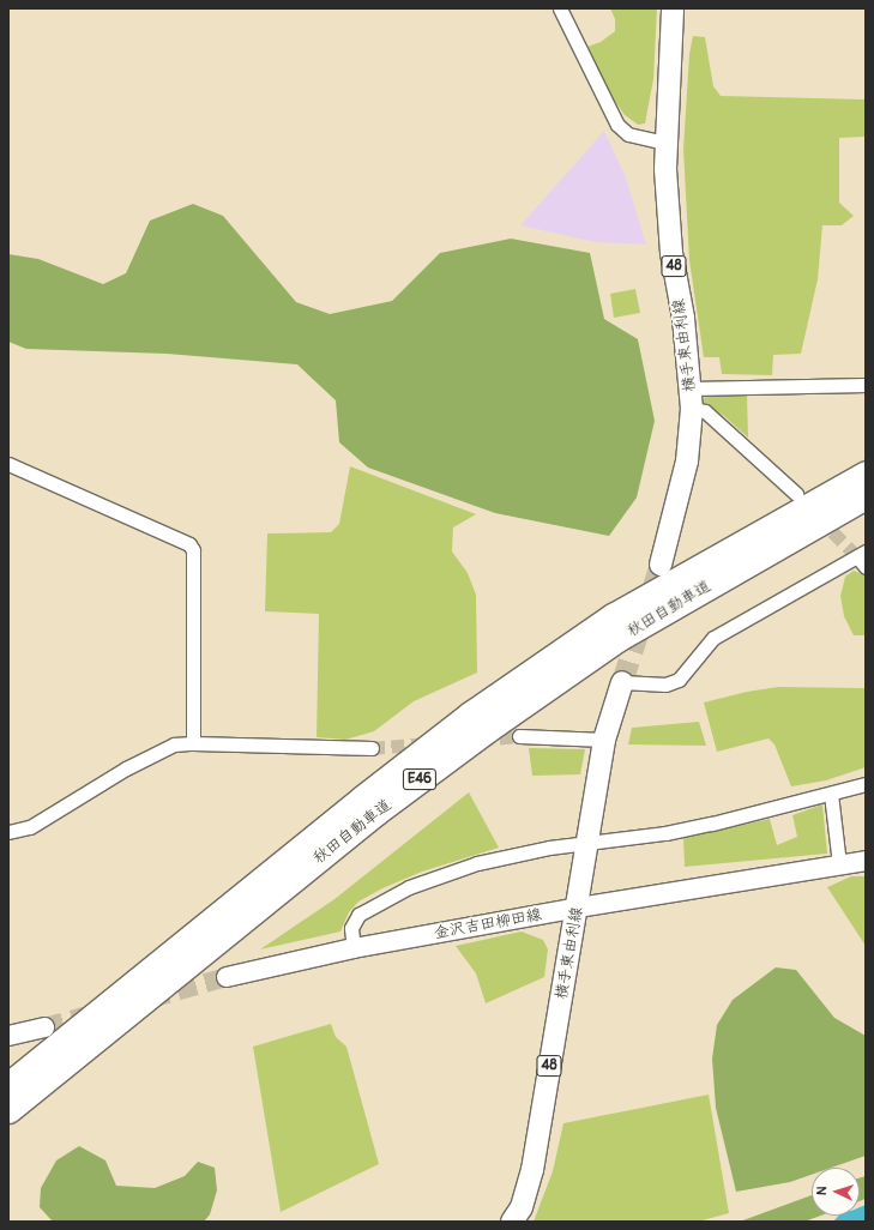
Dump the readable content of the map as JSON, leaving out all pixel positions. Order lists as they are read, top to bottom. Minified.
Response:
{"streets":{"highway":["秋田自動車道","E46"],"main road":["48","横手東由利線","金沢吉田柳田線"]},"crossings":[["横手東由利線","金沢吉田柳田線"]],"north":"left"}
